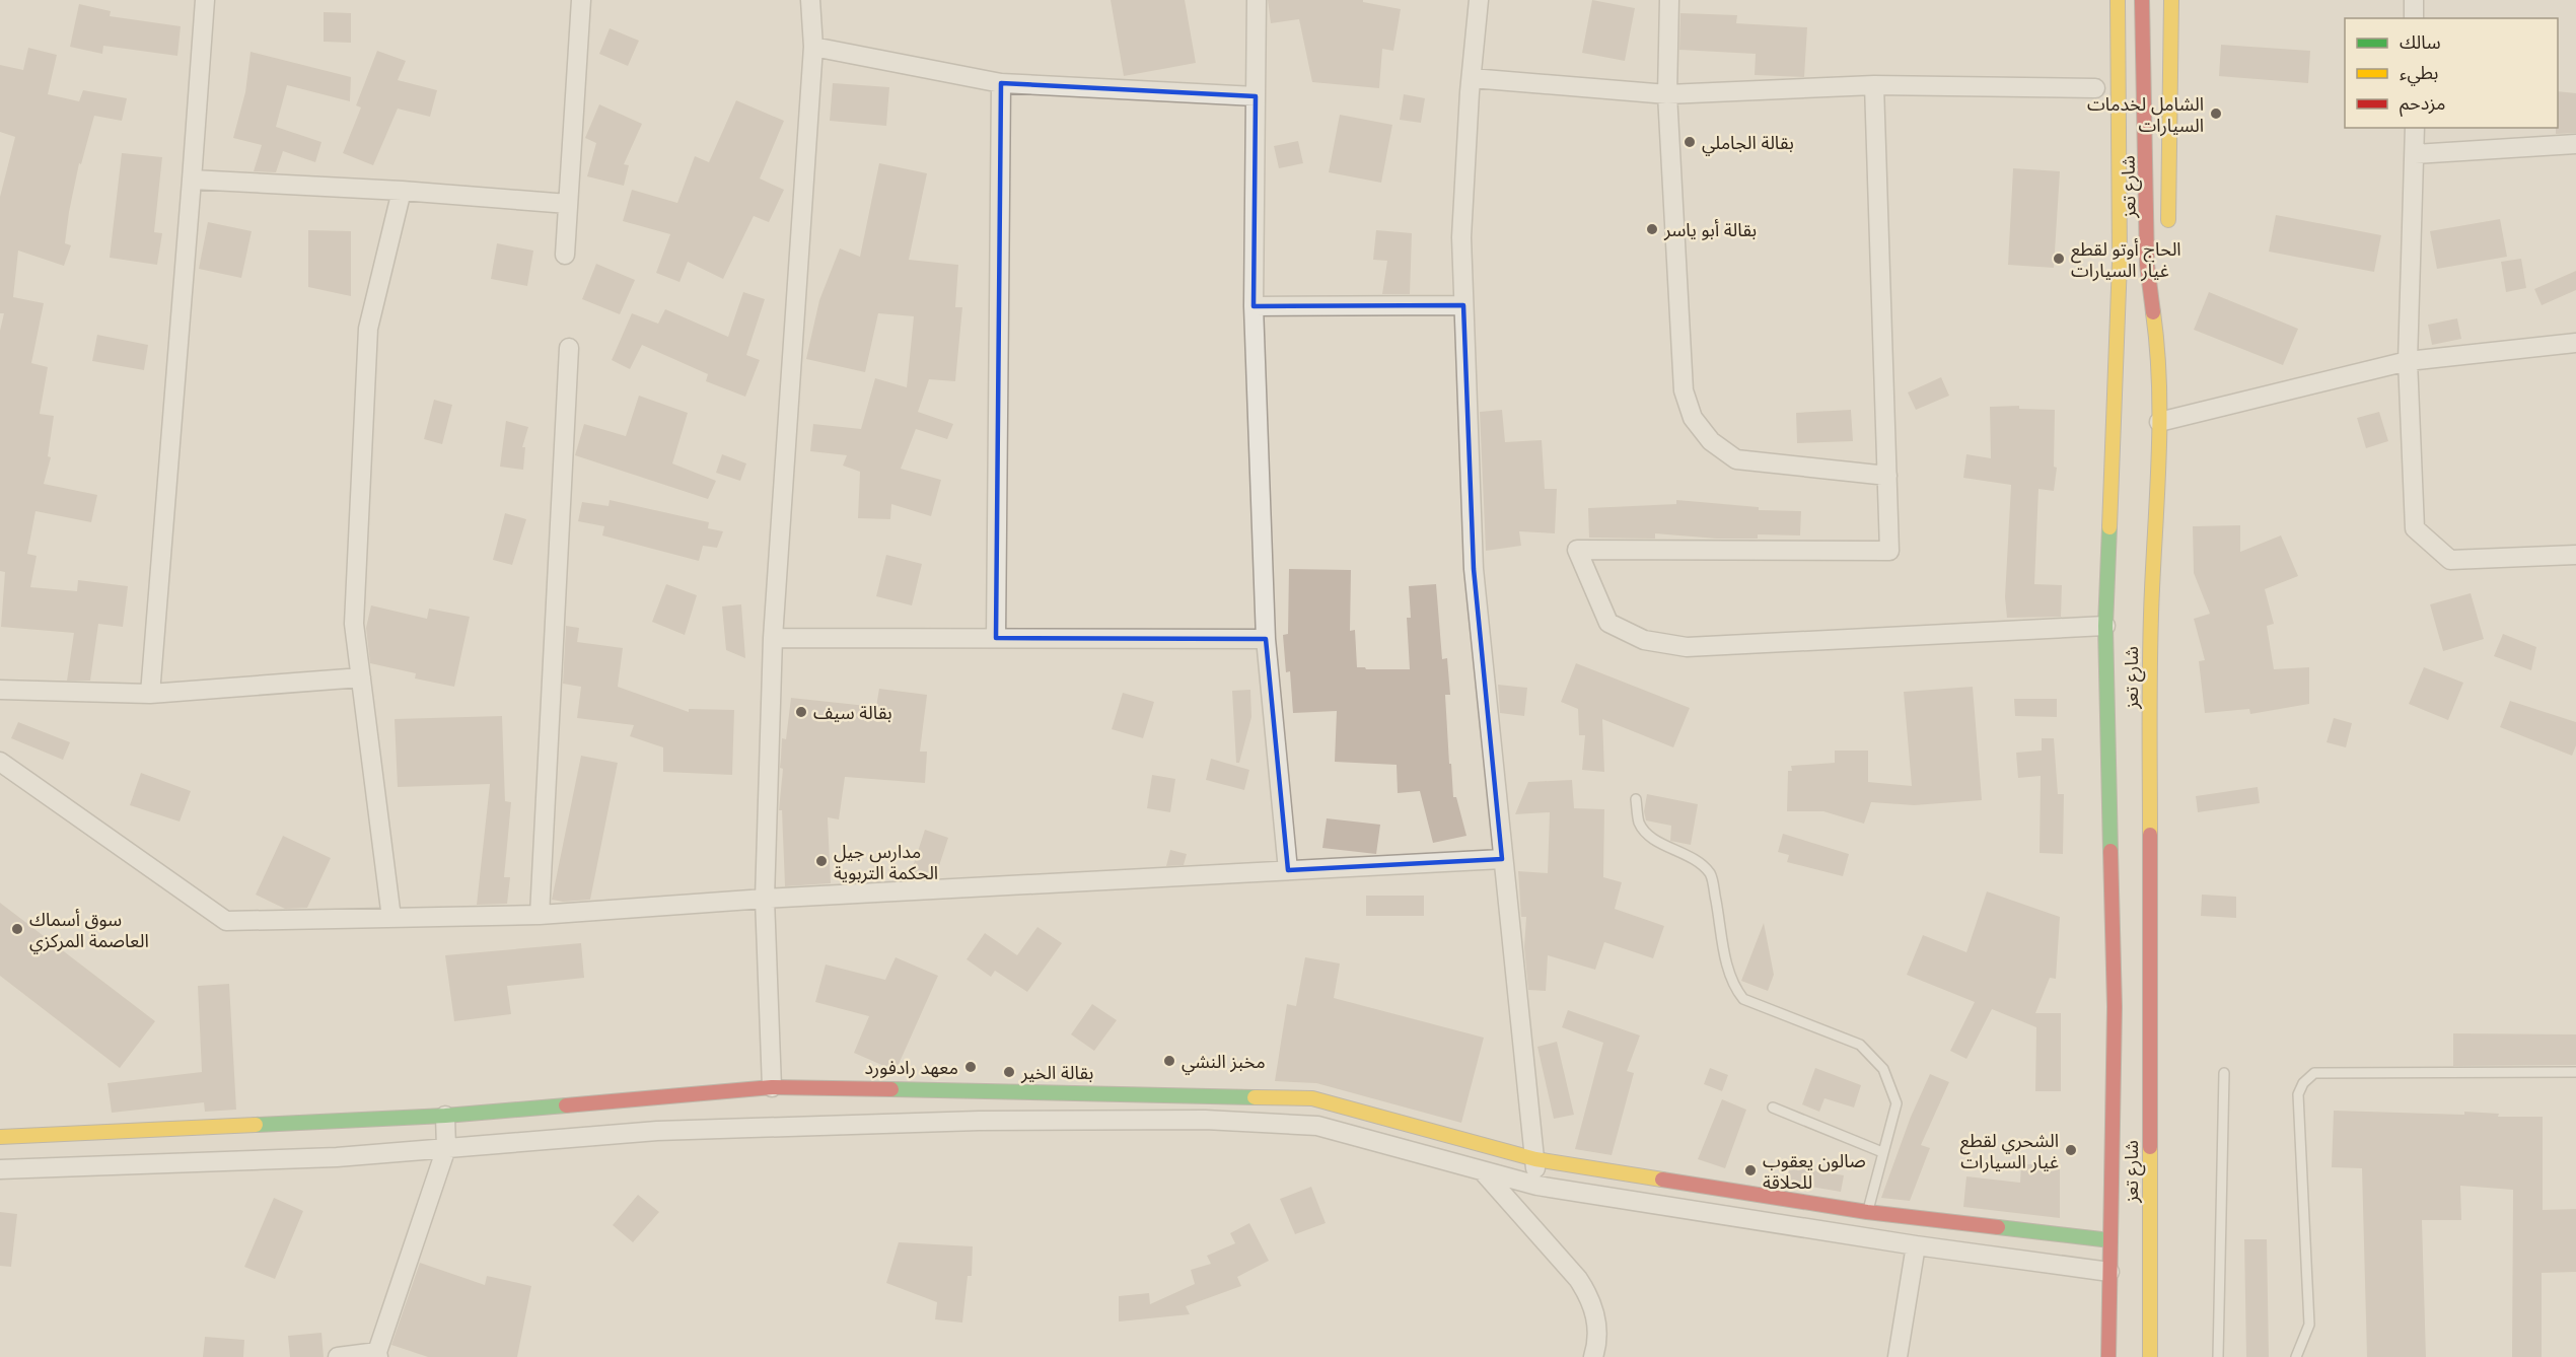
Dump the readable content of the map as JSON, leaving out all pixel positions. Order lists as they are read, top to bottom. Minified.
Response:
{"streets":{"main road":["شارع تعز"]},"places":["الشامل لخدمات السيارات","بقالة الجاملي","بقالة أبو ياسر","الحاج أوتو لقطع غيار السيارات","بقالة سيف","مدارس جيل الحكمة التربوية","سوق أسماك العاصمة المركزي","مخبز النشي","معهد رادفورد","بقالة الخير","الشحري لقطع غيار السيارات","صالون يعقوب للحلاقة"],"legend":["سالك","بطيء","مزدحم"]}
